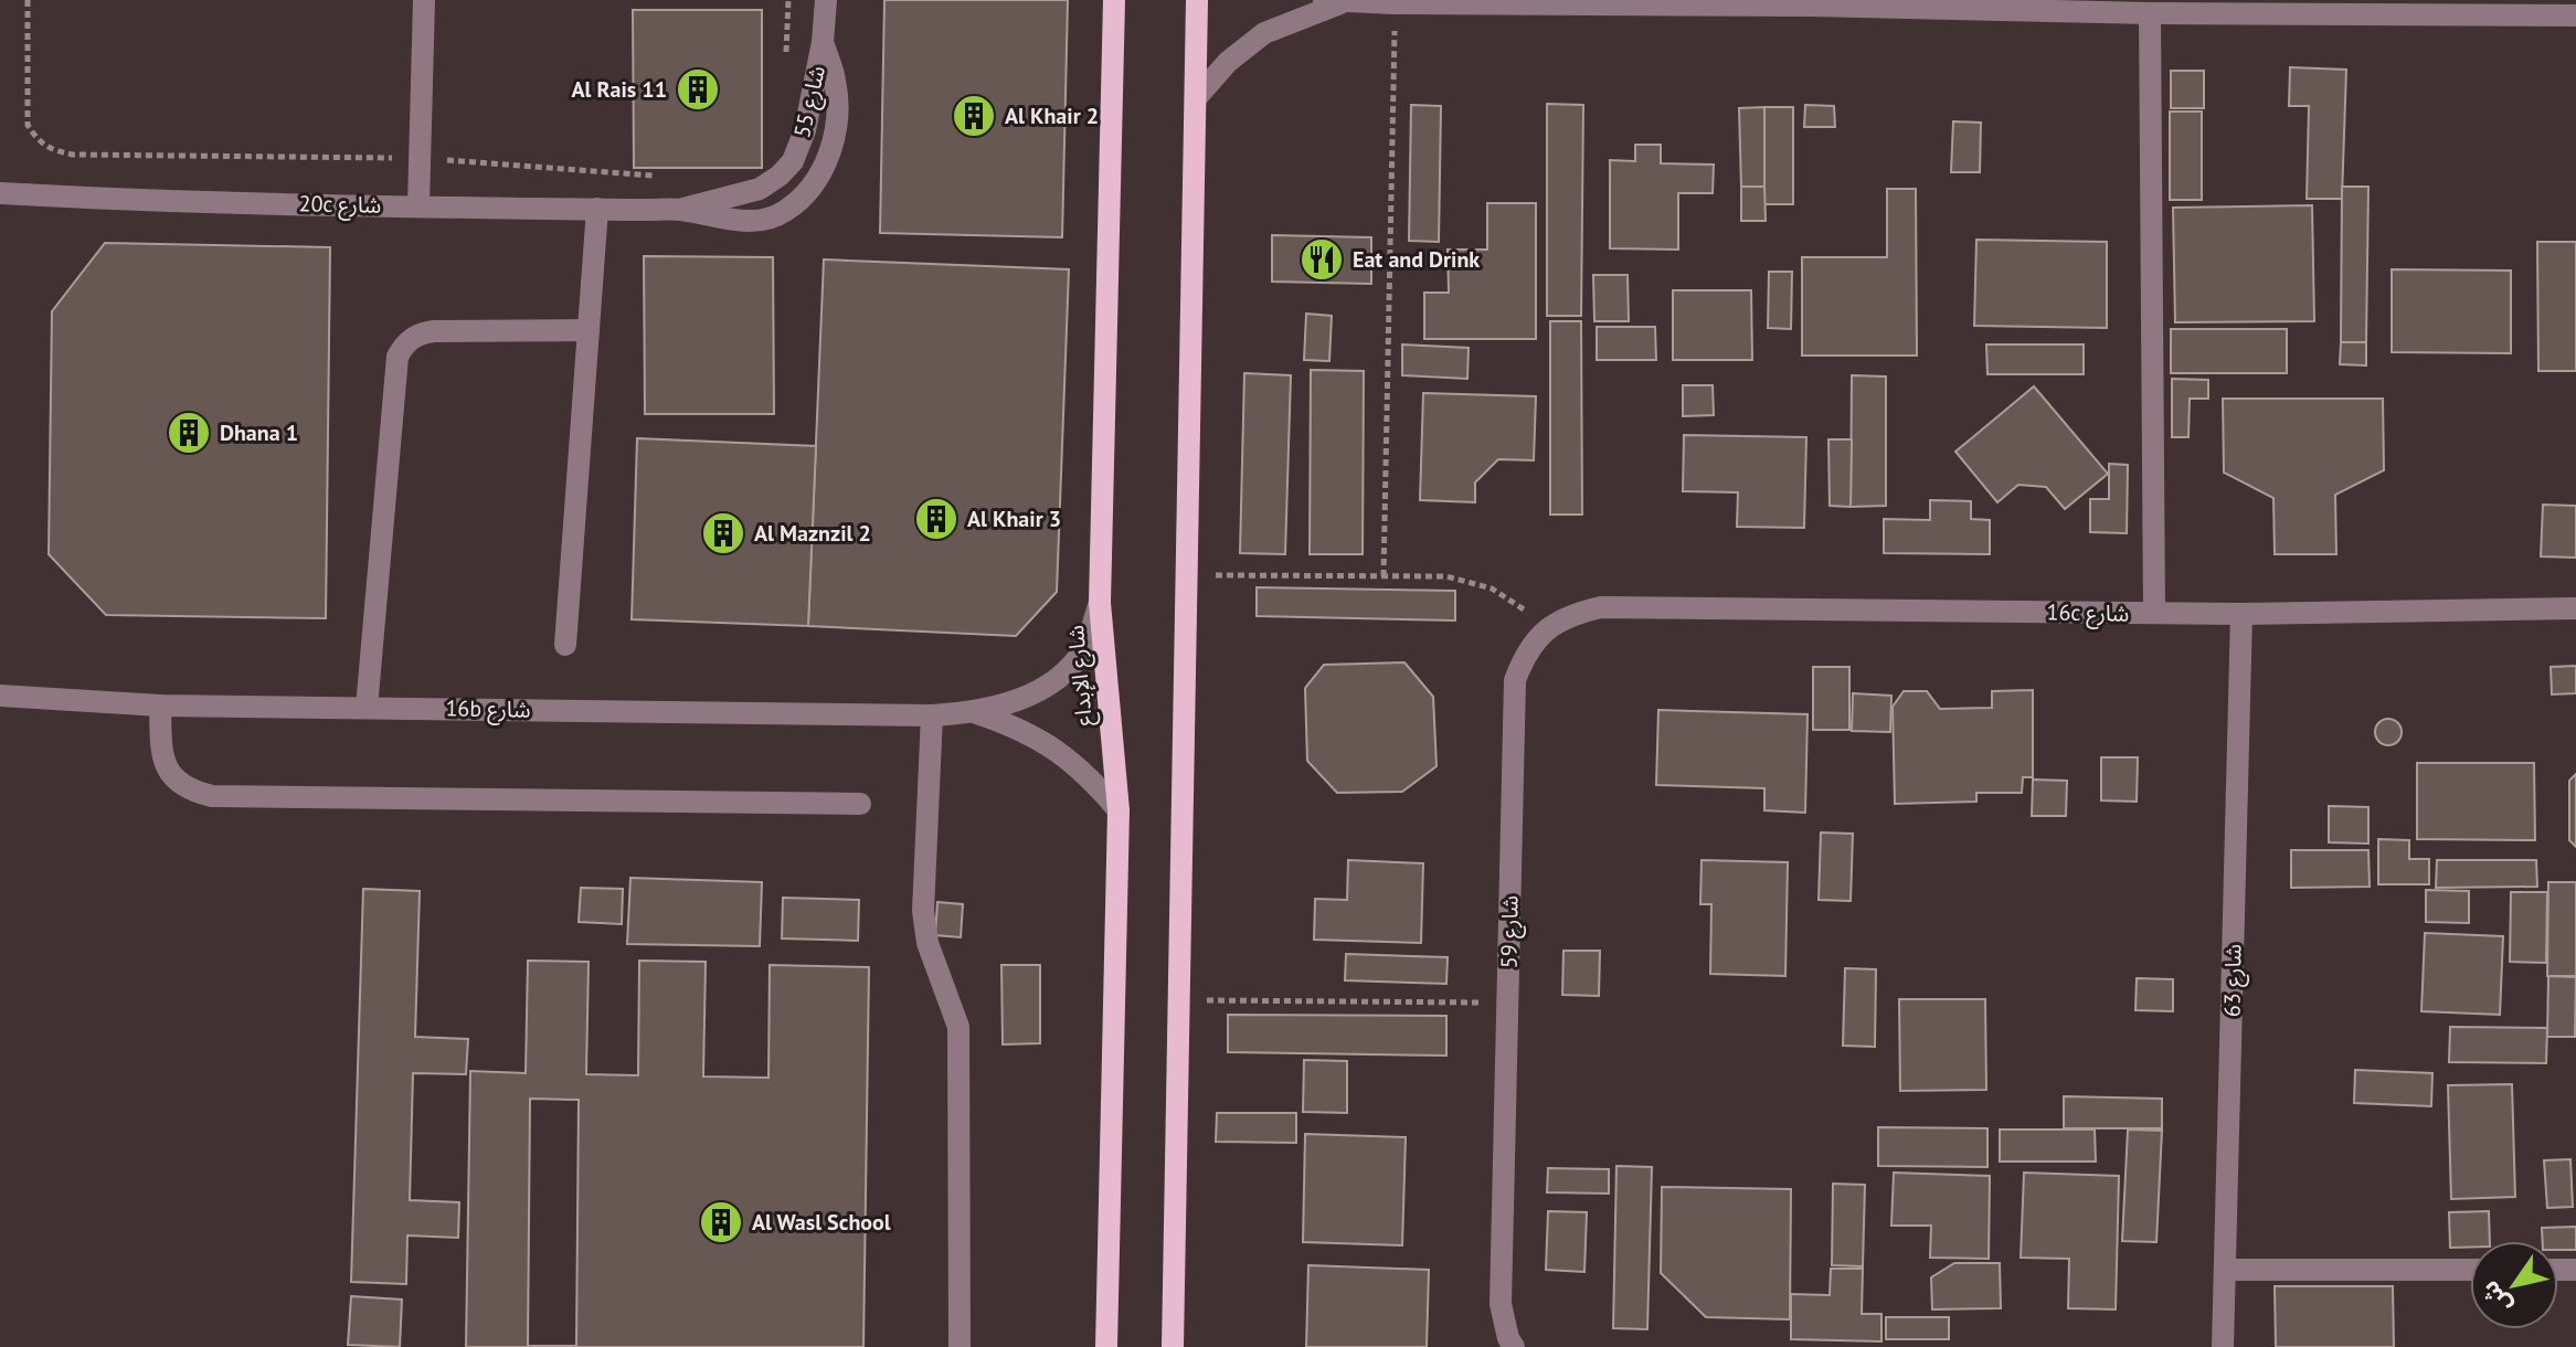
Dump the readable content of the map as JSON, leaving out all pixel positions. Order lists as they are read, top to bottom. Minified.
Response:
{"streets":{"main road":["شارع الإبداع"],"street":["شارع 55","20c شارع","16c شارع","16b شارع","شارع 59","شارع 63"]},"crossings":[["شارع 55","20c شارع"],["16c شارع","شارع 59"],["16c شارع","شارع 63"],["شارع الإبداع","16b شارع"]],"places":{"building":["Al Rais 11","Al Khair 2","Dhana 1","Al Khair 3","Al Maznzil 2","Al Wasl School"],"restaurant":["Eat and Drink"]},"north":"bottom left"}
